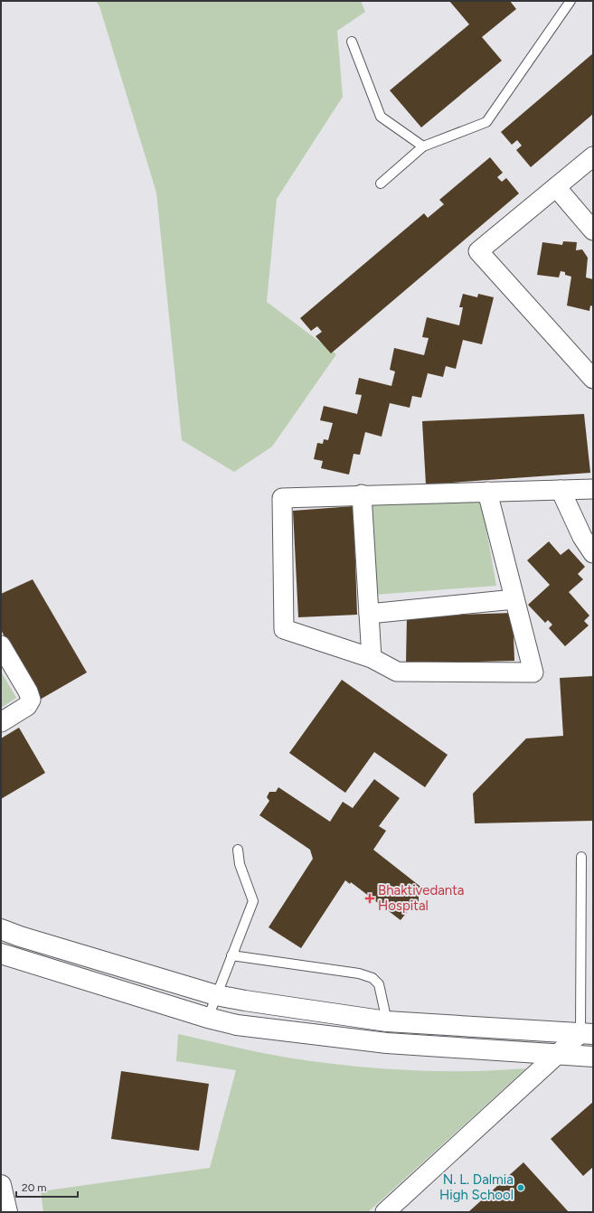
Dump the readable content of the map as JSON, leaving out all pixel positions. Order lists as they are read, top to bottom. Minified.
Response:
{"places":{"health":["Bhaktivedanta Hospital"],"other":["N. L. Dalmia High School"]},"scale_bar":"20 m"}
